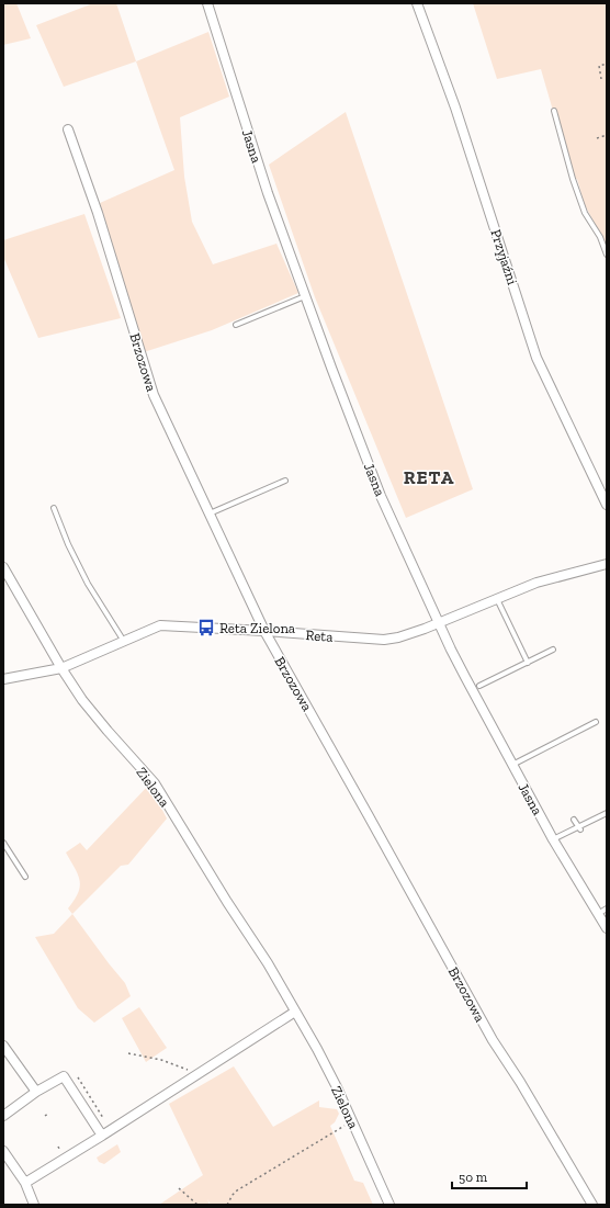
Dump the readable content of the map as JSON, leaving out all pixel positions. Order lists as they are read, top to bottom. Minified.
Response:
{"streets":{"street":["Jasna","Przyjaźni","Brzozowa","Reta","Zielona"]},"crossings":[["Jasna","Reta"],["Brzozowa","Reta"],["Reta","Zielona"]],"districts":["RETA"],"places":{"bus stop":["Reta Zielona"]},"scale_bar":"50 m"}
